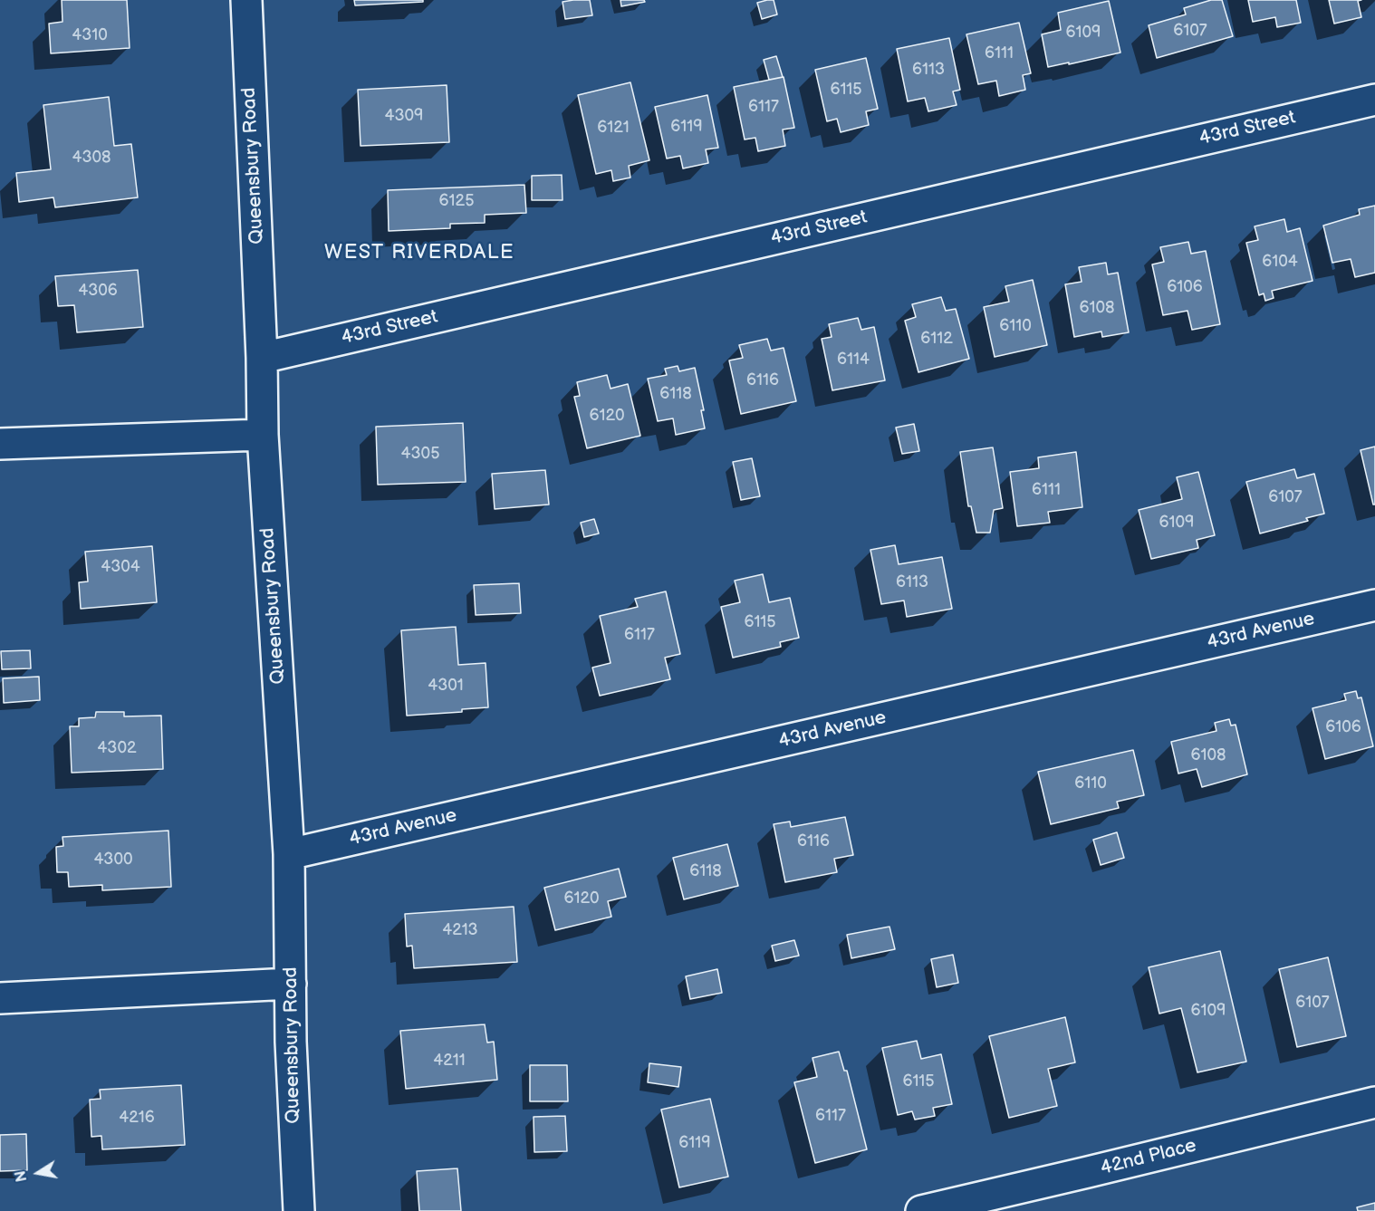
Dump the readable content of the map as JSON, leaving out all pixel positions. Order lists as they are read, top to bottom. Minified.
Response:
{"streets":{"street":["43rd Street","Queensbury Road","43rd Avenue","42nd Place"]},"crossings":[["43rd Street","Queensbury Road"],["Queensbury Road","43rd Avenue"]],"districts":["WEST RIVERDALE"],"house_numbers":["6107","6109","4310","6111","6113","6115","6117","4309","6119","6121","4308","6125","6104","6106","4306","6108","6110","6112","6114","6116","6118","6120","4305","6111","6107","6109","4304","6113","6115","6117","4301","6106","4302","6108","6110","6116","4300","6118","6120","4213","6107","6109","4211","6115","6117","4216","6119"],"north":"left"}
